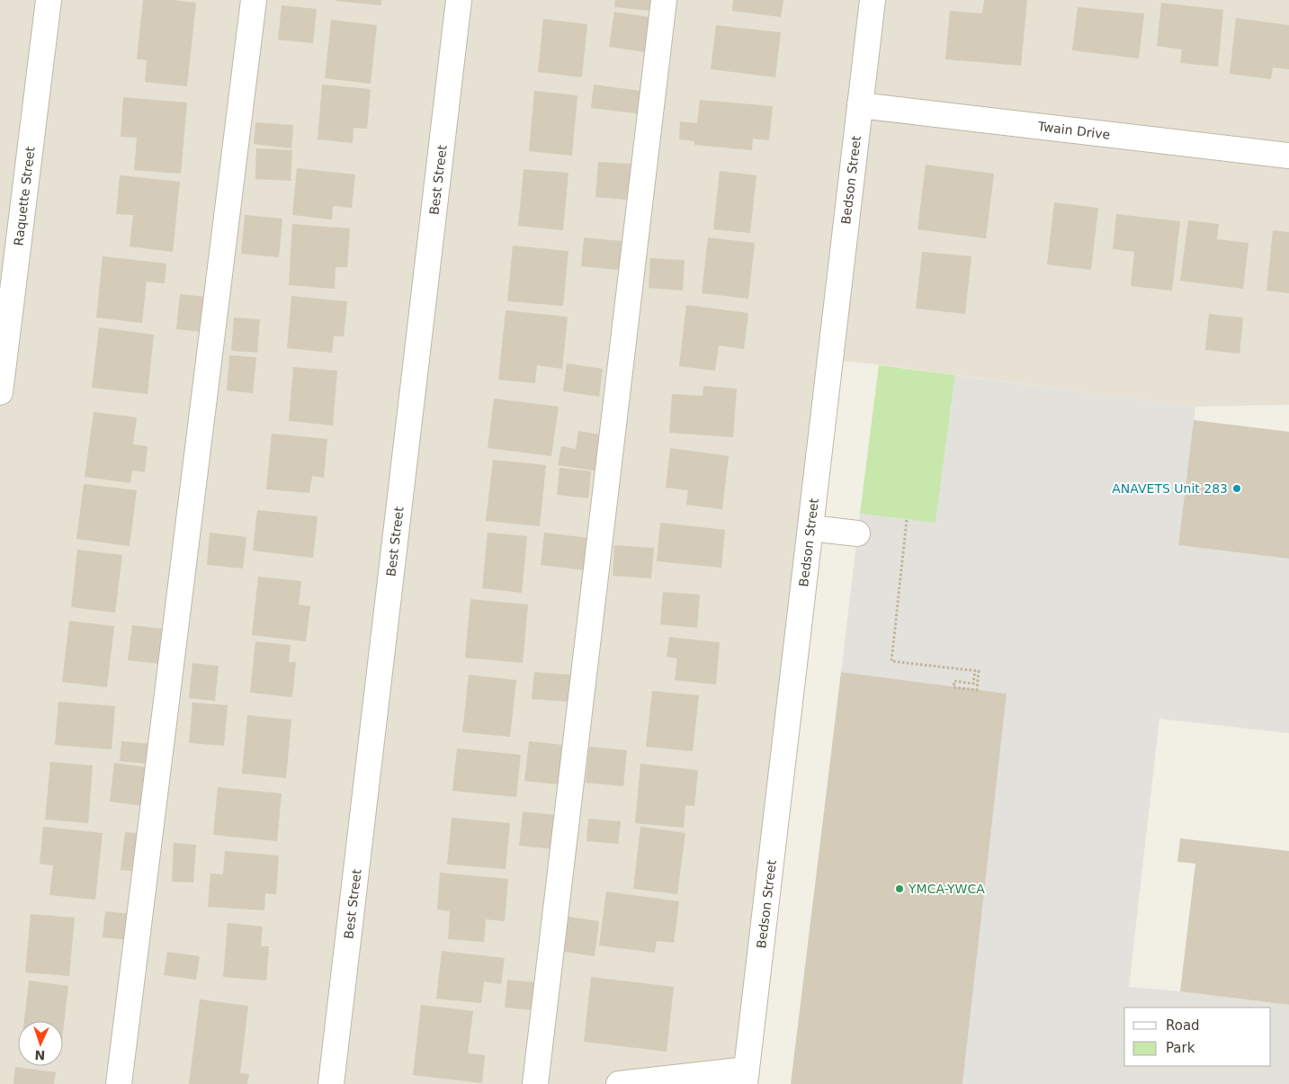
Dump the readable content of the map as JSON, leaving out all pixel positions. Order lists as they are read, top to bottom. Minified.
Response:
{"streets":{"street":["Twain Drive","Best Street","Bedson Street","Raquette Street"]},"crossings":[["Twain Drive","Bedson Street"]],"places":["ANAVETS Unit 283","YMCA-YWCA"],"legend":["Road","Park"],"north":"bottom"}
